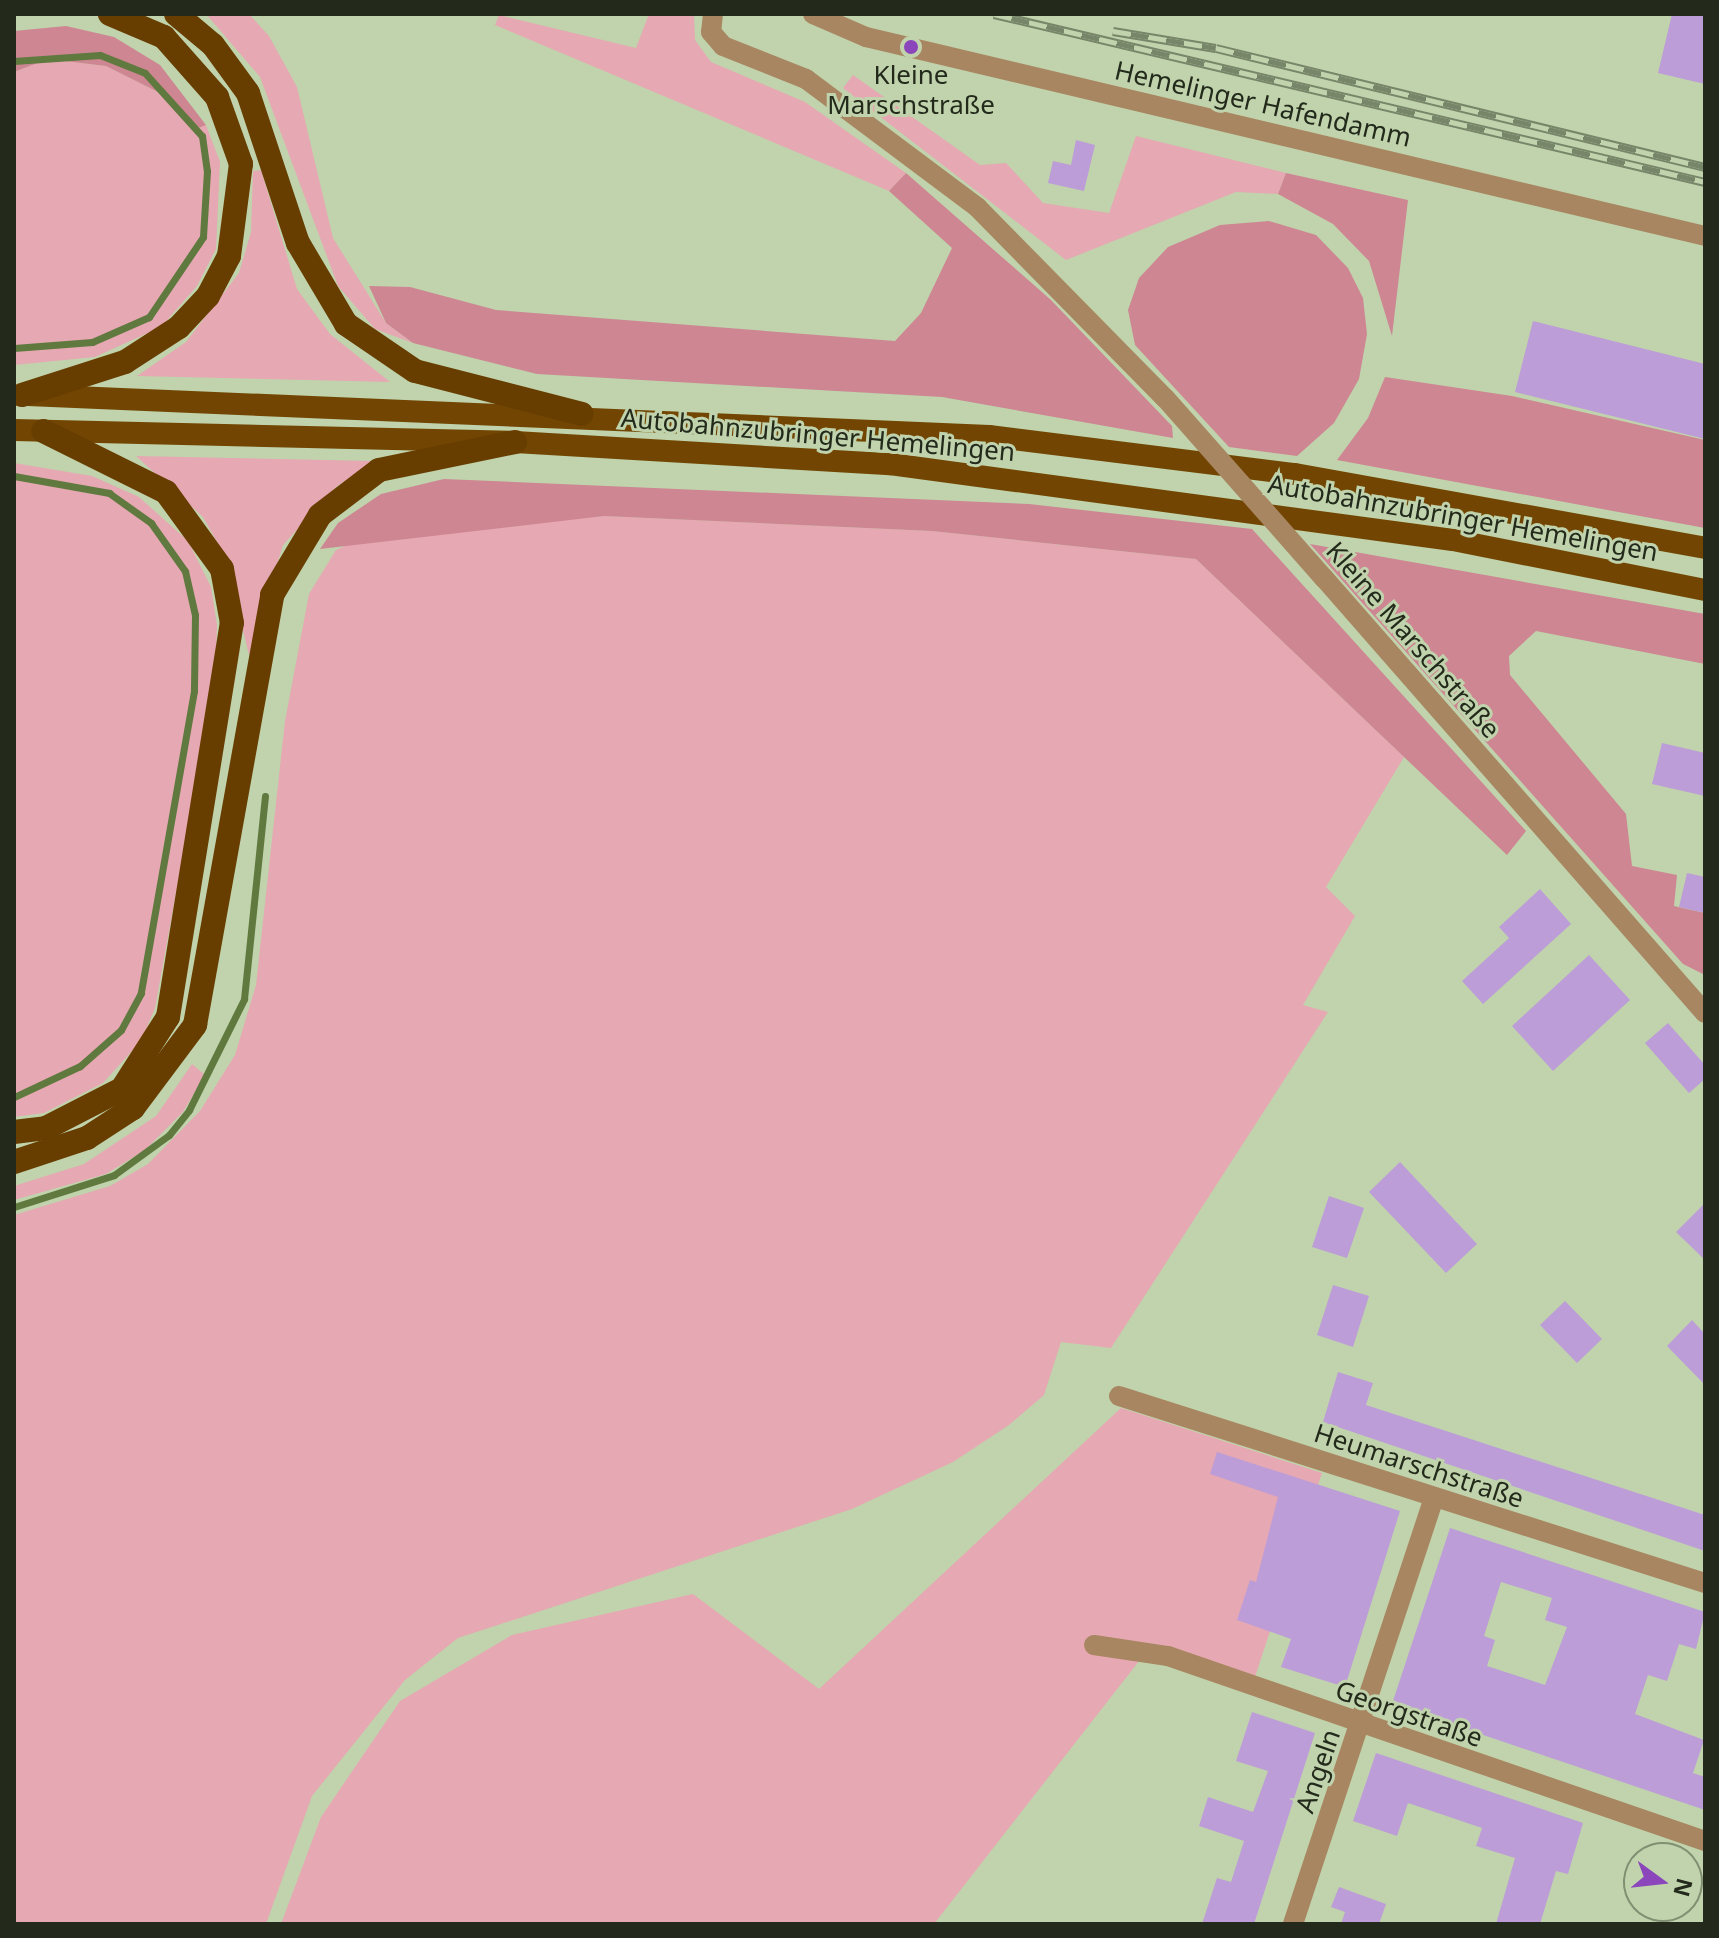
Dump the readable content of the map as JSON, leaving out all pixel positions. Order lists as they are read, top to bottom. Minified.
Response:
{"streets":{"highway":["Autobahnzubringer Hemelingen"],"street":["Hemelinger Hafendamm","Kleine Marschstraße","Heumarschstraße","Georgstraße","Angeln"]},"crossings":[["Heumarschstraße","Angeln"],["Georgstraße","Angeln"]],"places":["Kleine Marschstraße"],"north":"right"}
